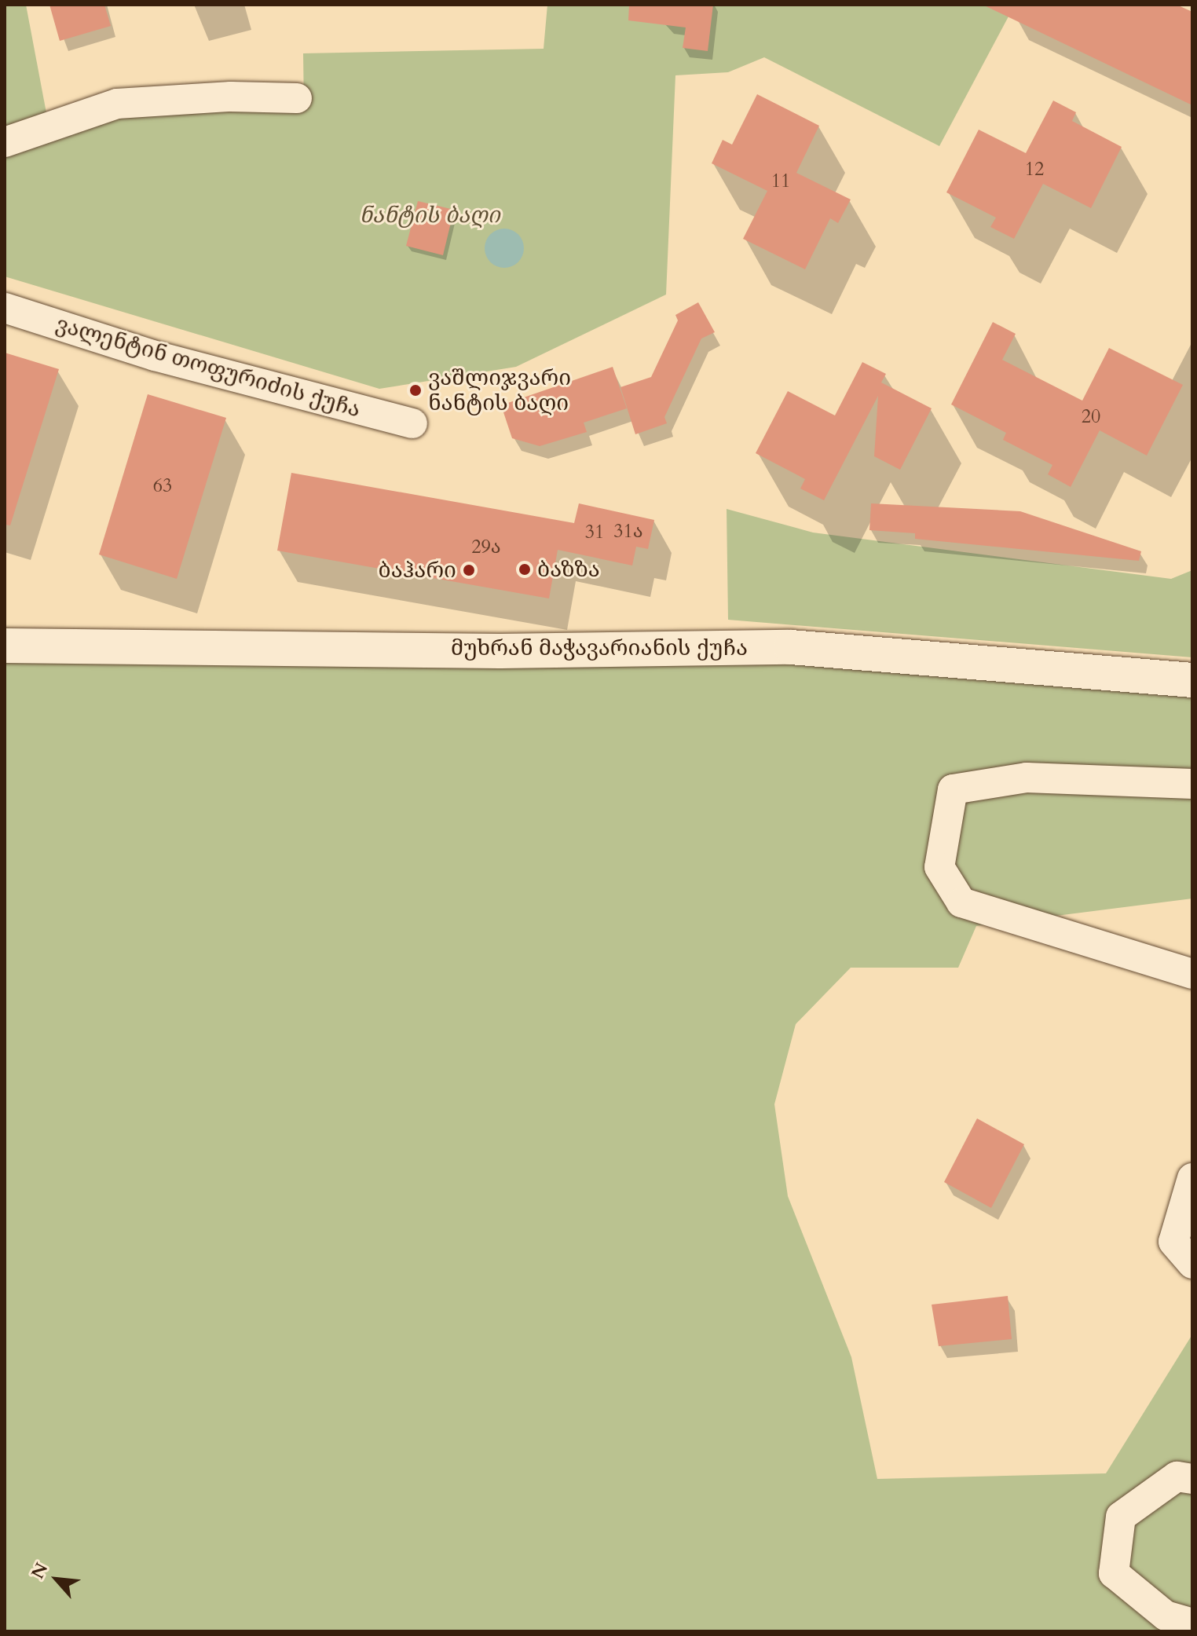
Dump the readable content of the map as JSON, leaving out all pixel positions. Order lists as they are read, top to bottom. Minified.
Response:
{"streets":{"main road":["მუხრან მაჭავარიანის ქუჩა"],"street":["ვალენტინ თოფურიძის ქუჩა"]},"parks":["ნანტის ბაღი"],"places":["ვაშლიჯვარი ნანტის ბაღი","ბაზზა","ბაჰარი"],"house_numbers":["12","11","20","63","31ა","31","29ა"],"north":"top left"}
